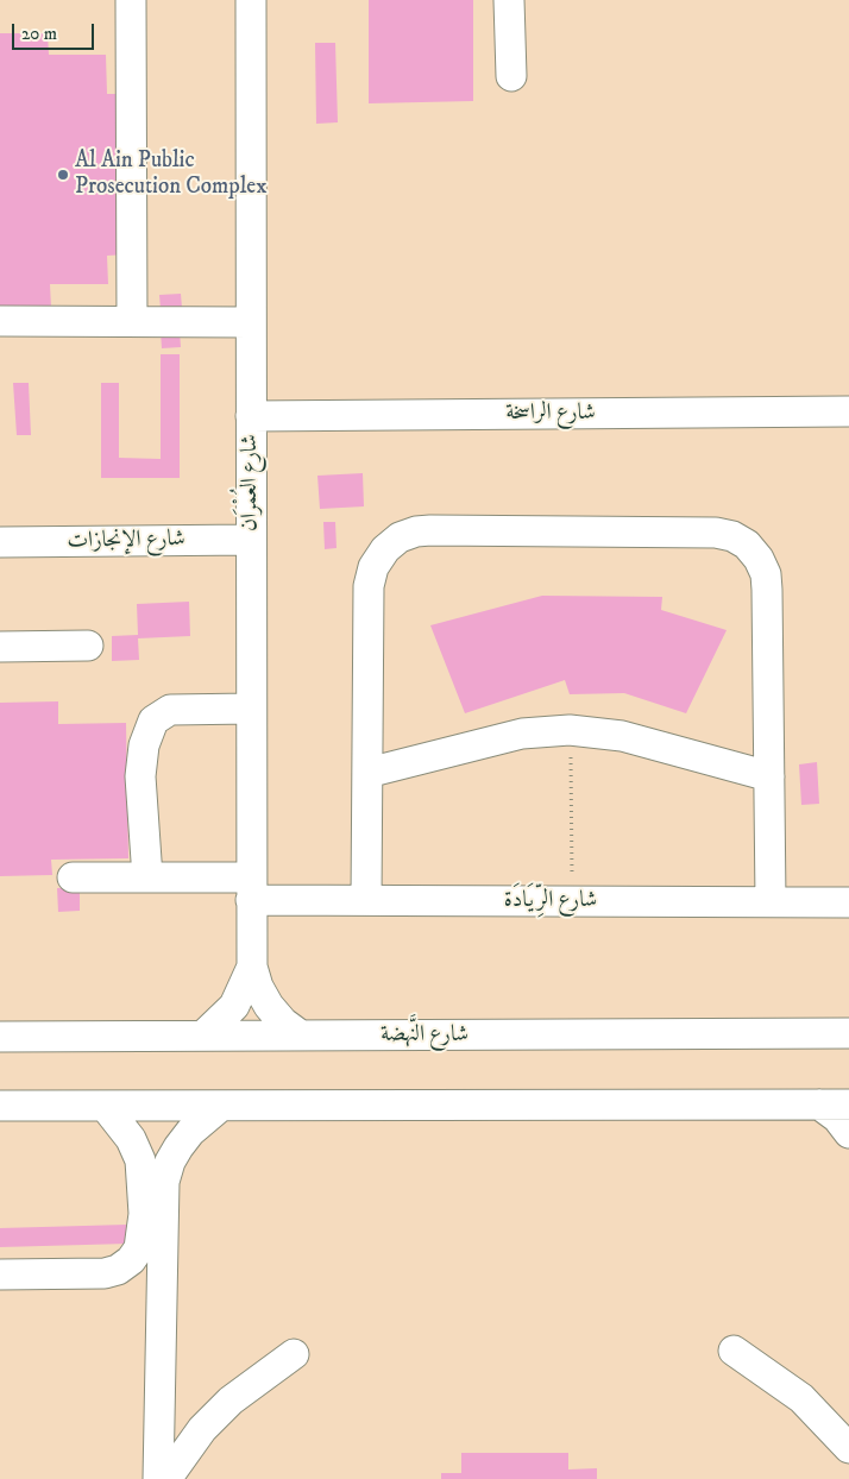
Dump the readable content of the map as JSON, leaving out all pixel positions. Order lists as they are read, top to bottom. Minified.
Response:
{"streets":{"street":["شارع الراسخة","شارع العُمْرَان","شارع الإنجازات","شارع الرِّيَادَة","شارع النَّهضة"]},"crossings":[["شارع الراسخة","شارع العُمْرَان"],["شارع العُمْرَان","شارع الإنجازات"],["شارع العُمْرَان","شارع الرِّيَادَة"],["شارع العُمْرَان","شارع النَّهضة"]],"places":["Al Ain Public Prosecution Complex"],"scale_bar":"20 m"}
